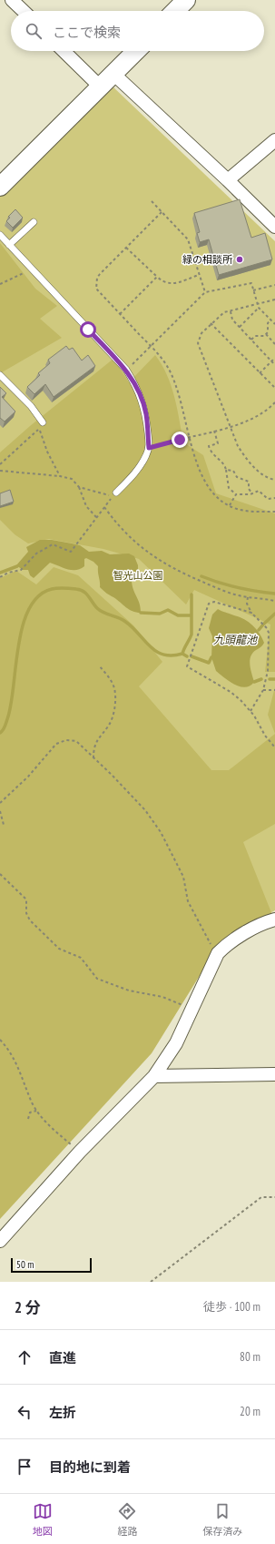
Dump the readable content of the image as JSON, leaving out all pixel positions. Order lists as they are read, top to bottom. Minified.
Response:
{"water":["九頭龍池"],"parks":["智光山公園"],"places":["緑の相談所"],"scale_bar":"50 m","page":{"search":"ここで検索","scale":"50 m","heading":["2 分","徒歩 · 100 m"],"list":[["直進","80 m"],["左折","20 m"],"目的地に到着"],"nav":["地図","経路","保存済み"]}}
